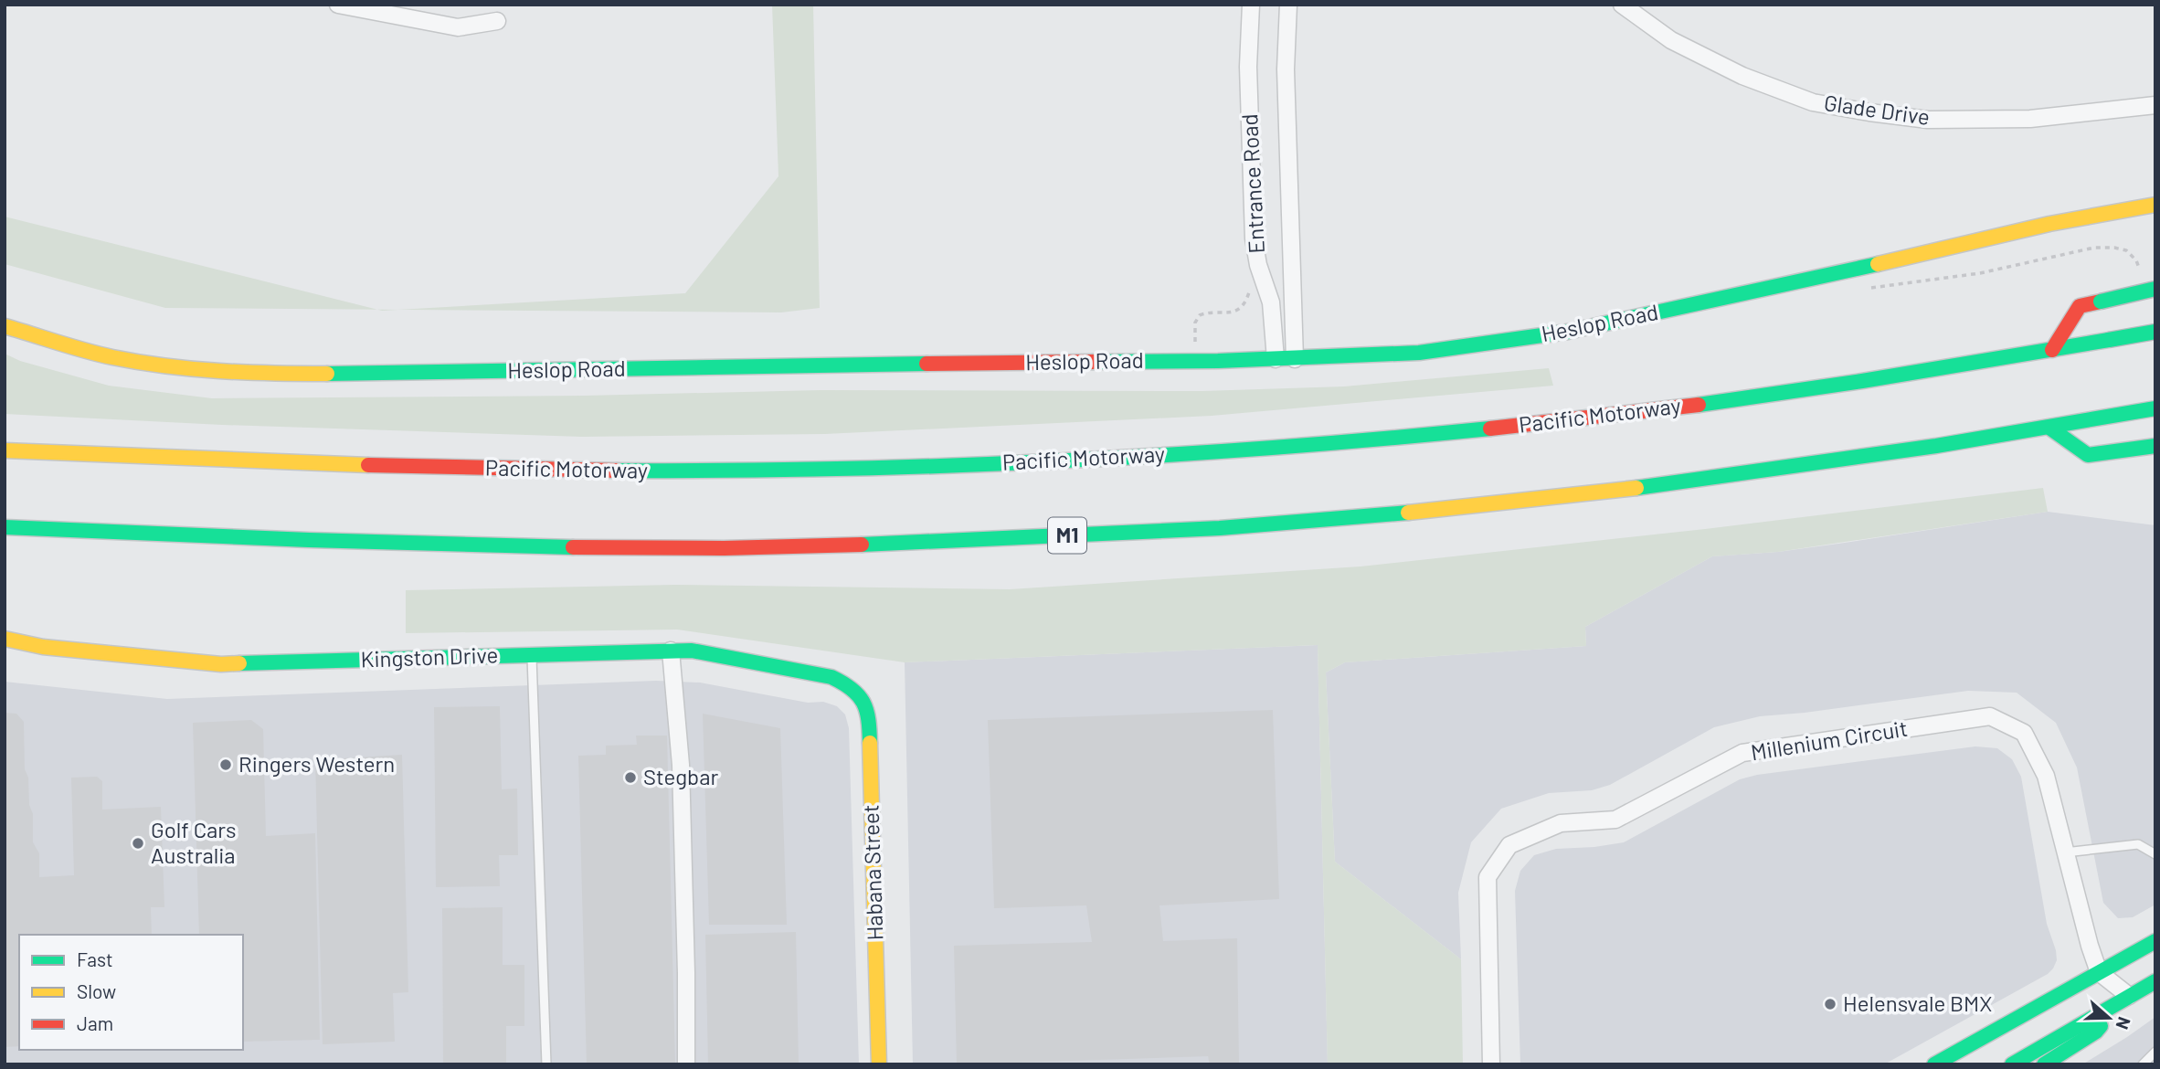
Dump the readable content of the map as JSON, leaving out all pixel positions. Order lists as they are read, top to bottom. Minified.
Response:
{"streets":{"main road":["Heslop Road","Pacific Motorway","M1","Kingston Drive","Habana Street"],"street":["Glade Drive","Entrance Road","Millenium Circuit"]},"crossings":[["Entrance Road","Heslop Road"],["Kingston Drive","Habana Street"]],"places":["Ringers Western","Stegbar","Golf Cars Australia","Helensvale BMX"],"legend":["Fast","Slow","Jam"],"north":"right"}
